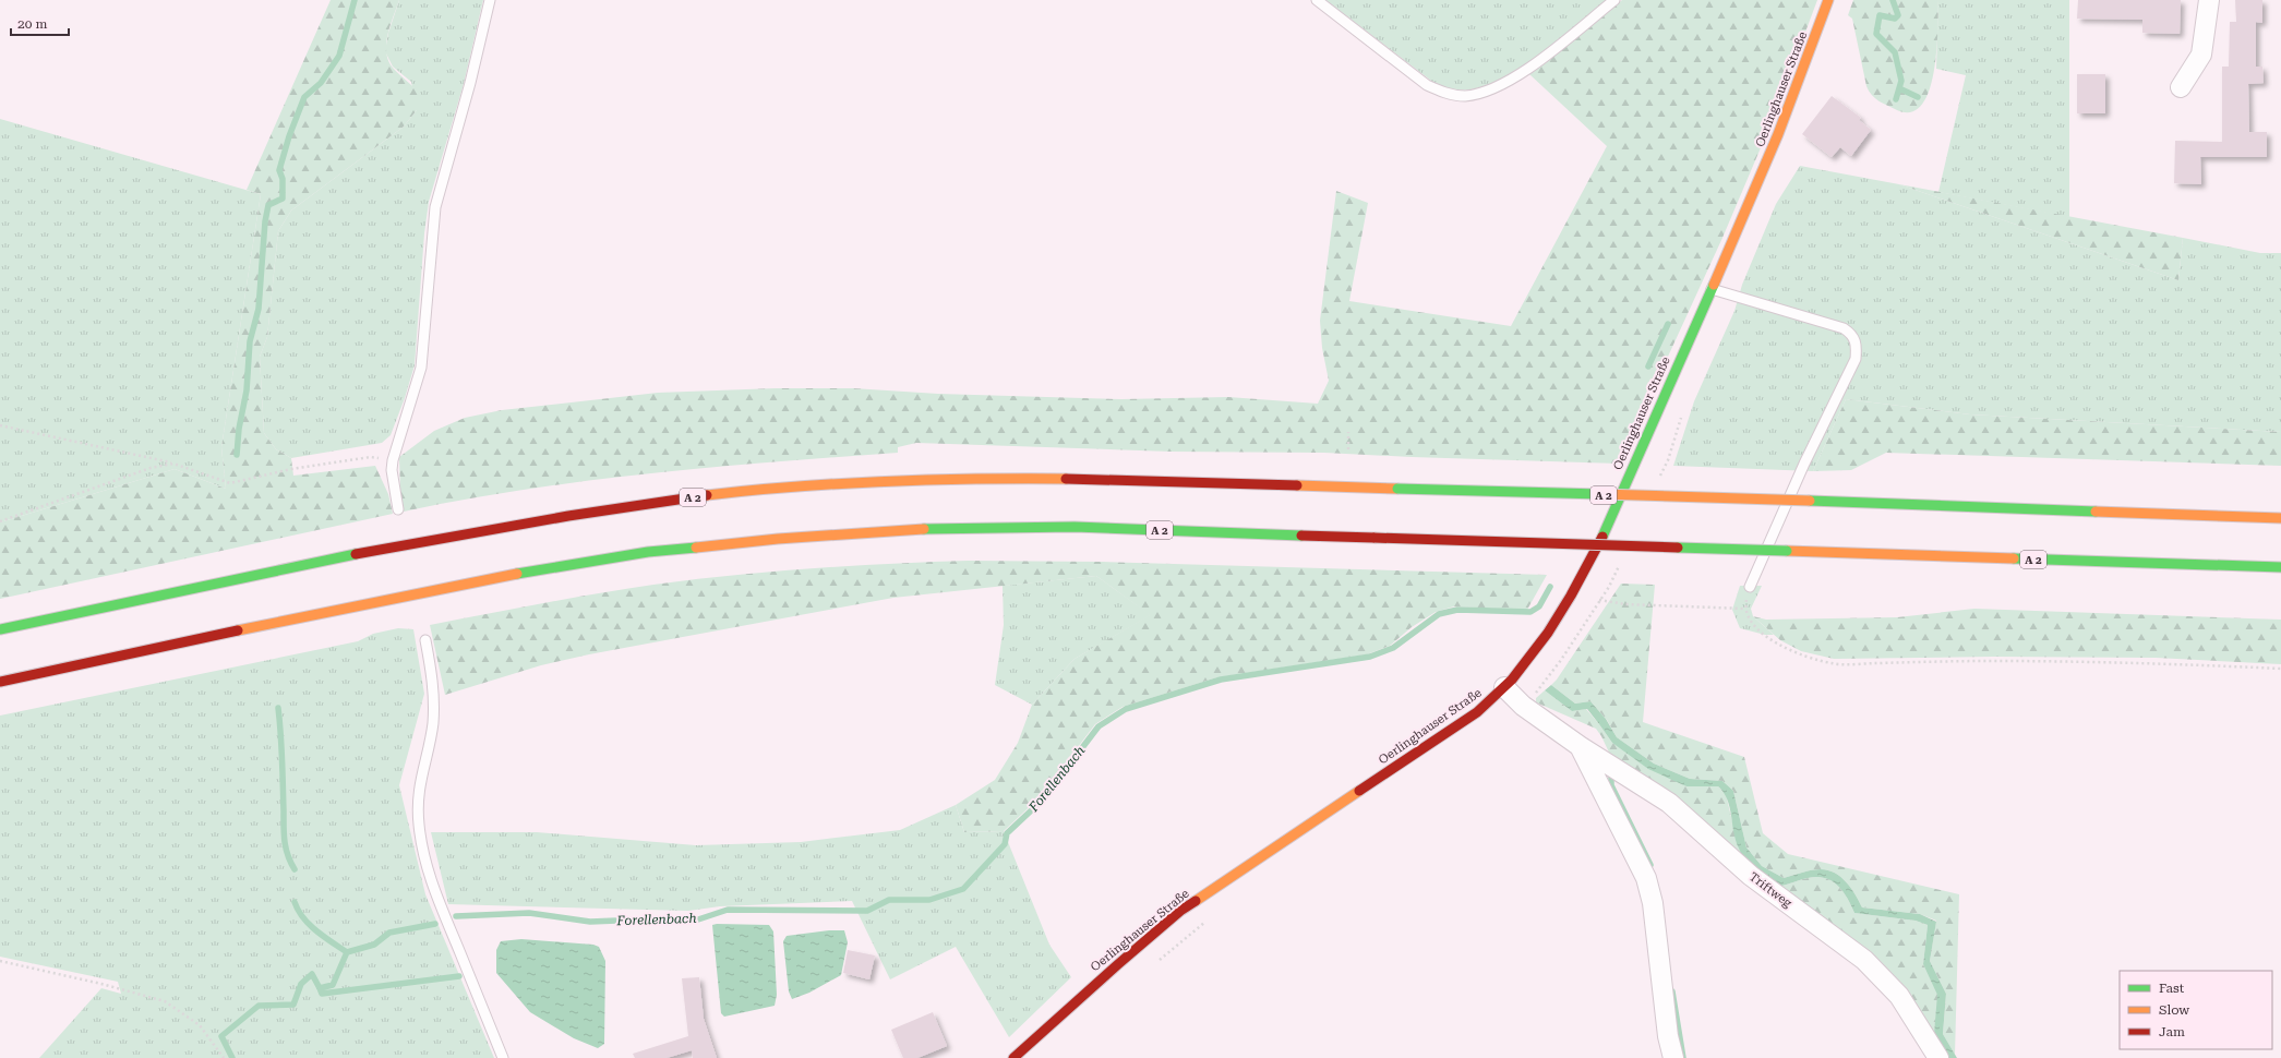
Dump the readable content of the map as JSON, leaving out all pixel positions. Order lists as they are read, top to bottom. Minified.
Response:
{"streets":{"main road":["Oerlinghauser Straße","A 2"],"street":["Triftweg"]},"crossings":[["Oerlinghauser Straße","Triftweg"]],"water":["Forellenbach"],"legend":["Fast","Slow","Jam"],"scale_bar":"20 m"}
